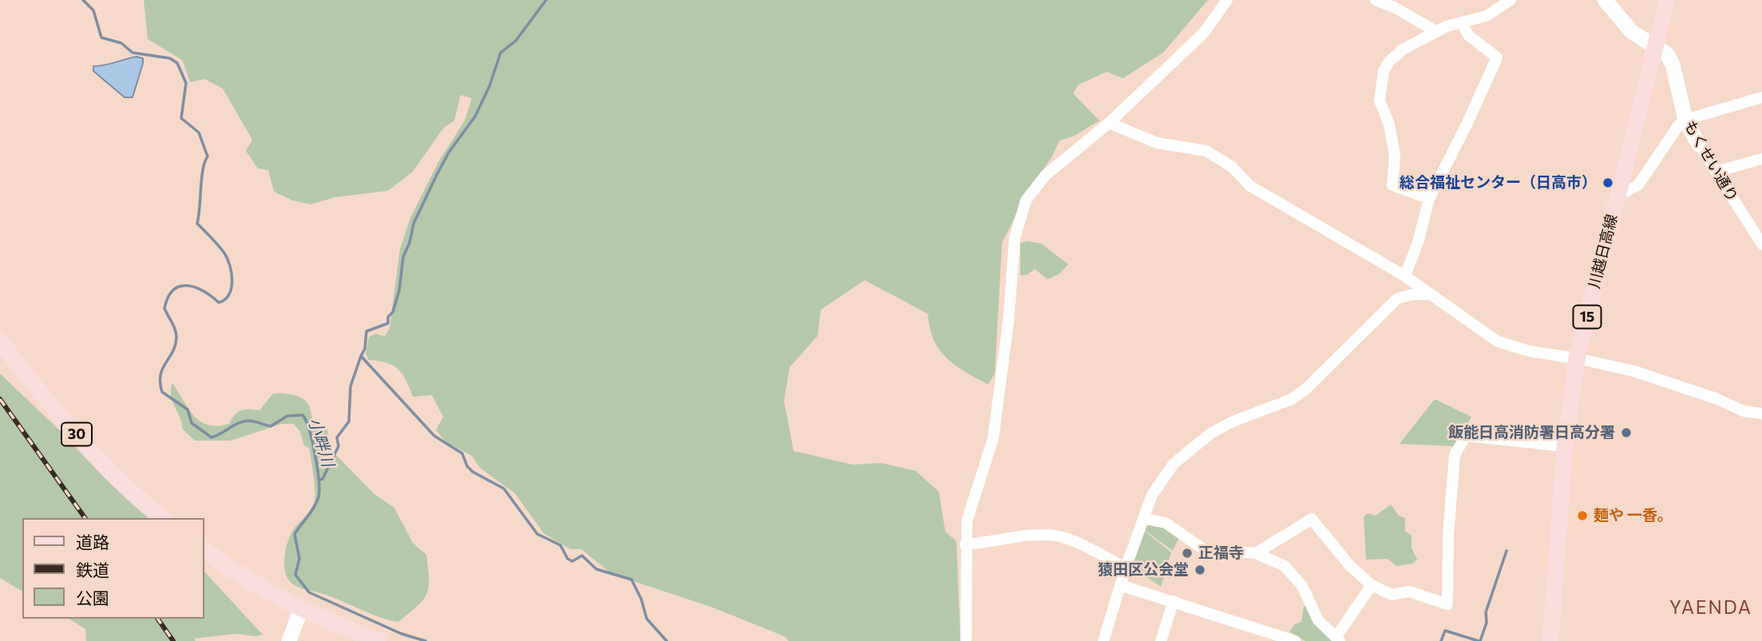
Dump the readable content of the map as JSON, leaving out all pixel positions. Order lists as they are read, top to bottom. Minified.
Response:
{"streets":{"main road":["川越日高線","15","30"],"street":["もくせい通り"]},"crossings":[["もくせい通り","川越日高線"]],"districts":["YAENDA"],"water":["小畔川"],"places":["総合福祉センター（日高市）","飯能日高消防署日高分署","麺や 一香。","正福寺","猿田区公会堂"],"legend":["道路","鉄道","公園"]}
